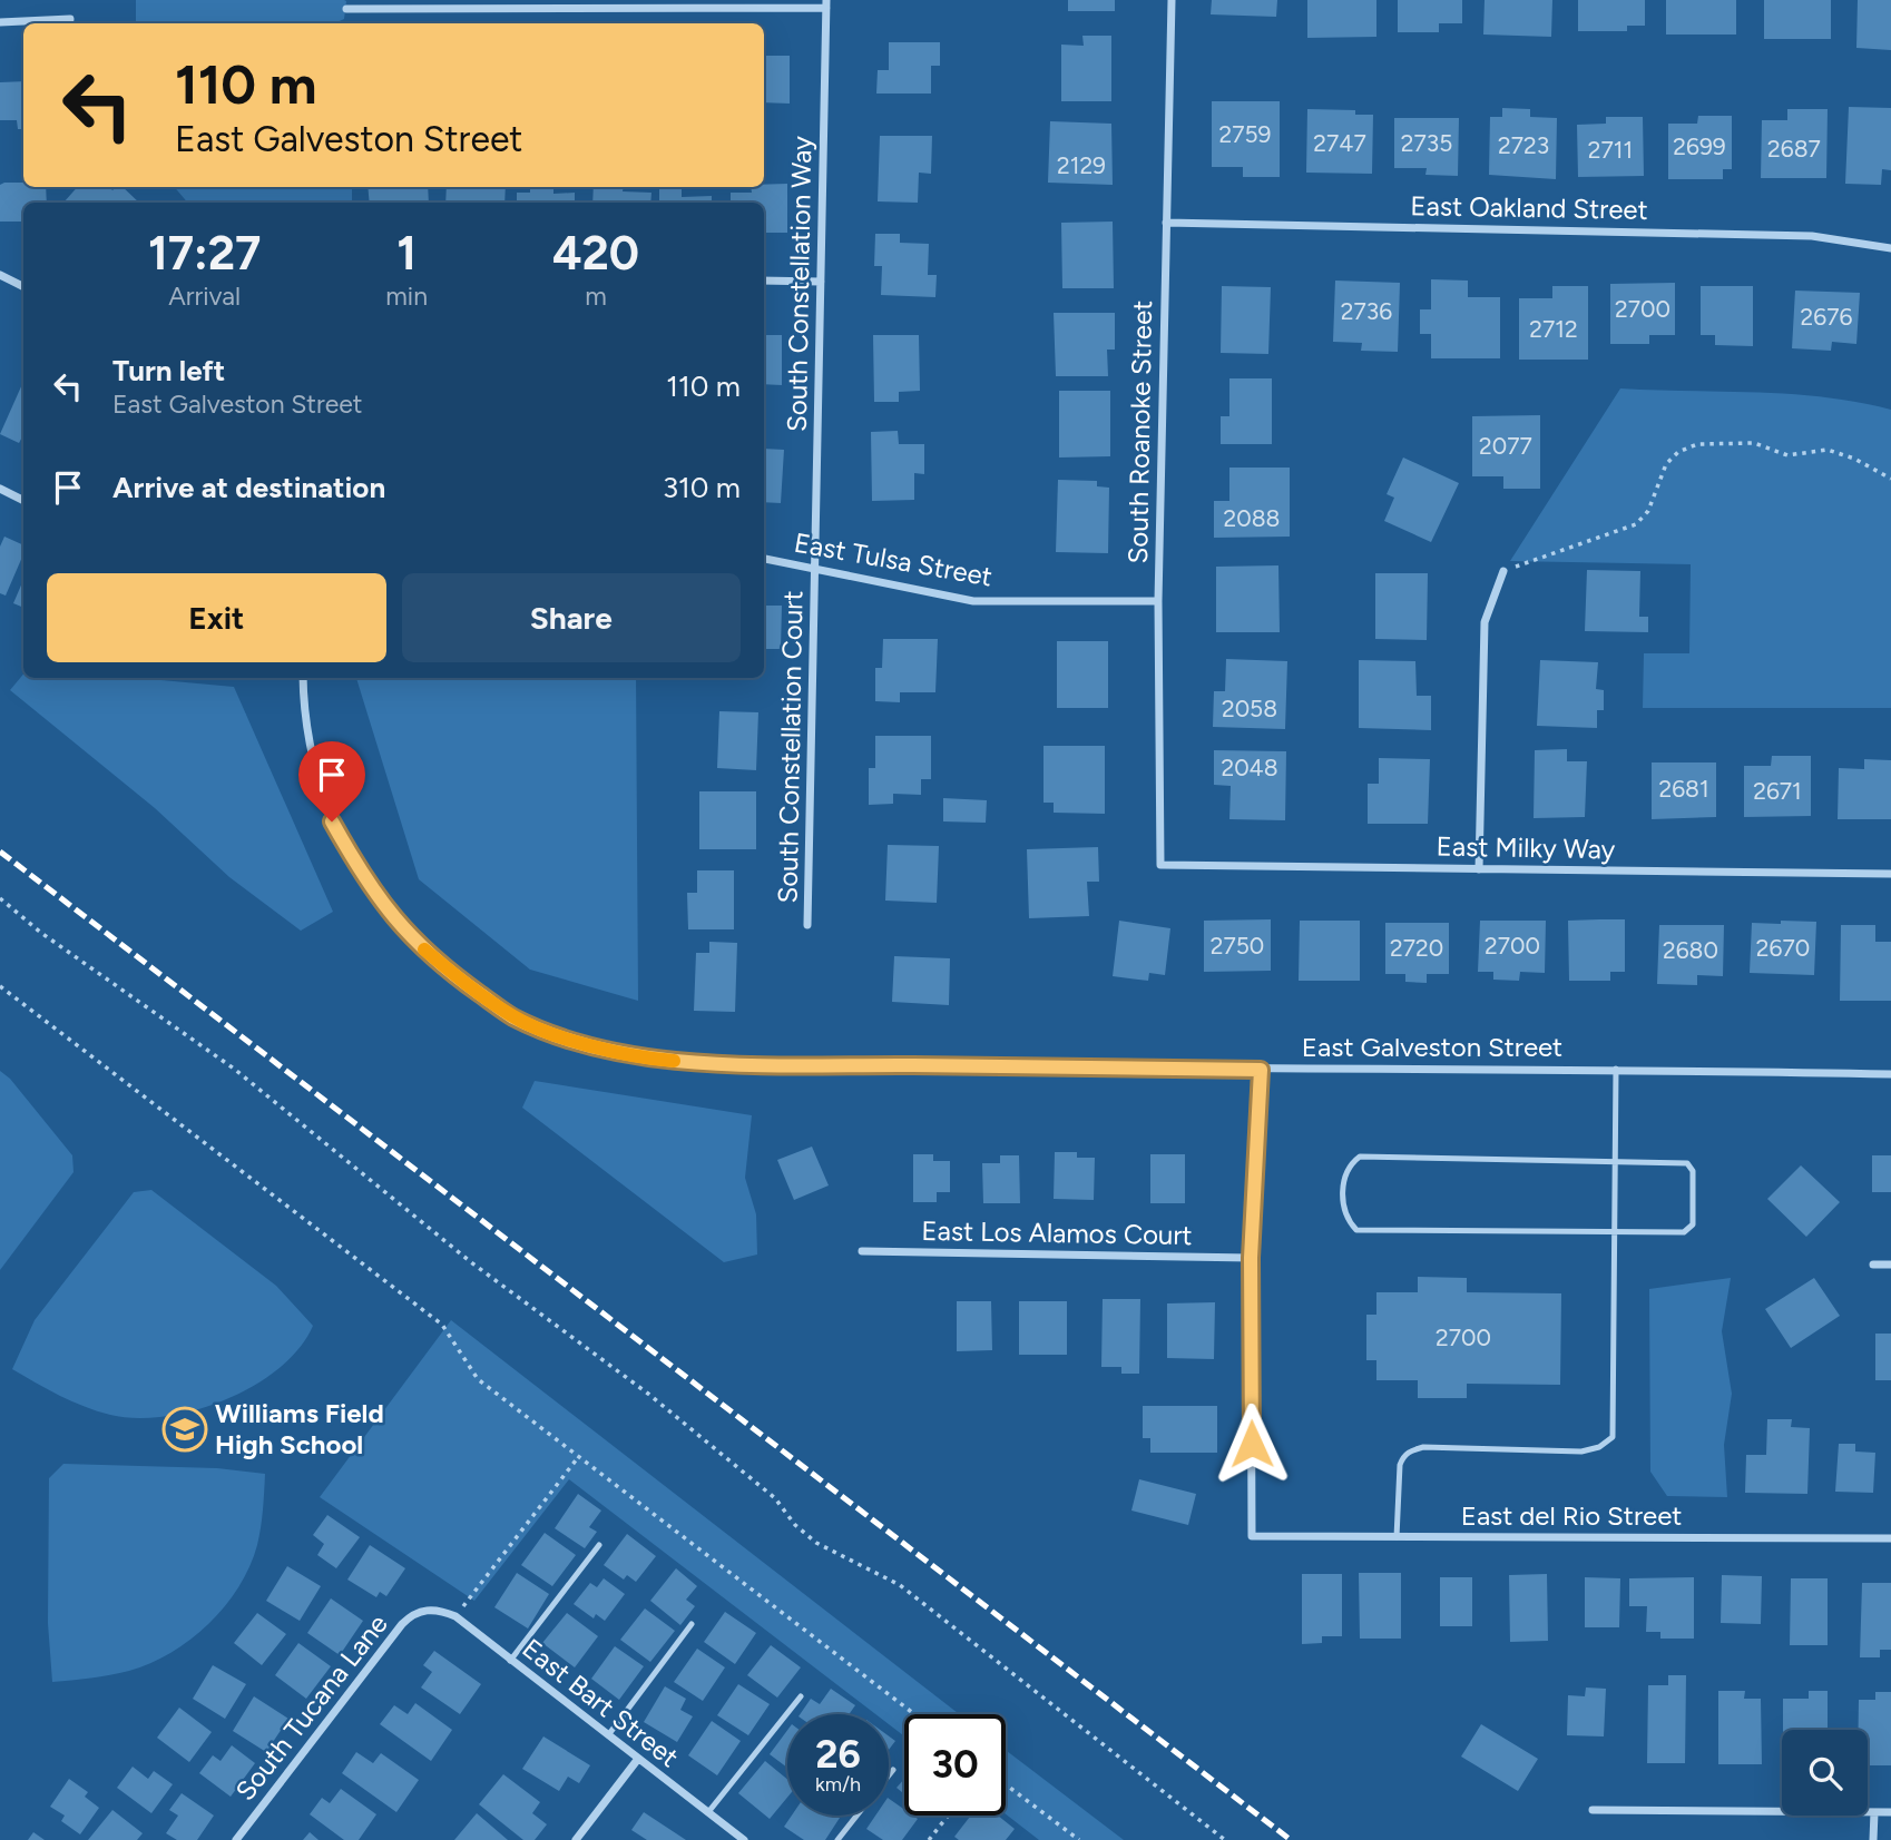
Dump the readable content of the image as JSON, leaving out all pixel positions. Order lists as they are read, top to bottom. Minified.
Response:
{"streets":{"street":["East Oakland Street","South Constellation Way","South Roanoke Street","East Tulsa Street","South Constellation Court","East Milky Way","East Galveston Street","East Los Alamos Court","East del Rio Street","East Bart Street","South Tucana Lane"]},"crossings":[["East Oakland Street","South Roanoke Street"],["South Constellation Way","East Tulsa Street"],["South Constellation Way","South Constellation Court"],["South Roanoke Street","East Tulsa Street"],["South Roanoke Street","East Milky Way"],["East Tulsa Street","South Constellation Court"],["East Los Alamos Court","East del Rio Street"],["East Bart Street","South Tucana Lane"]],"places":{"school or university":["Williams Field High School"]},"house_numbers":["2759","2747","2735","2723","2699","2687","2711","2129","2700","2736","2676","2712","2077","2088","2058","2048","2681","2671","2750","2700","2720","2670","2680","2700"],"page":{"turn":["110 m","East Galveston Street"],"eta":["17:27","Arrival","1","min","420","m"],"list":[{"name":"Turn left","note":"East Galveston Street","value":"110 m"},{"name":"Arrive at destination","value":"310 m"}],"buttons":["Exit","Share"],"speed":"26 km/h","limit":"30"}}
